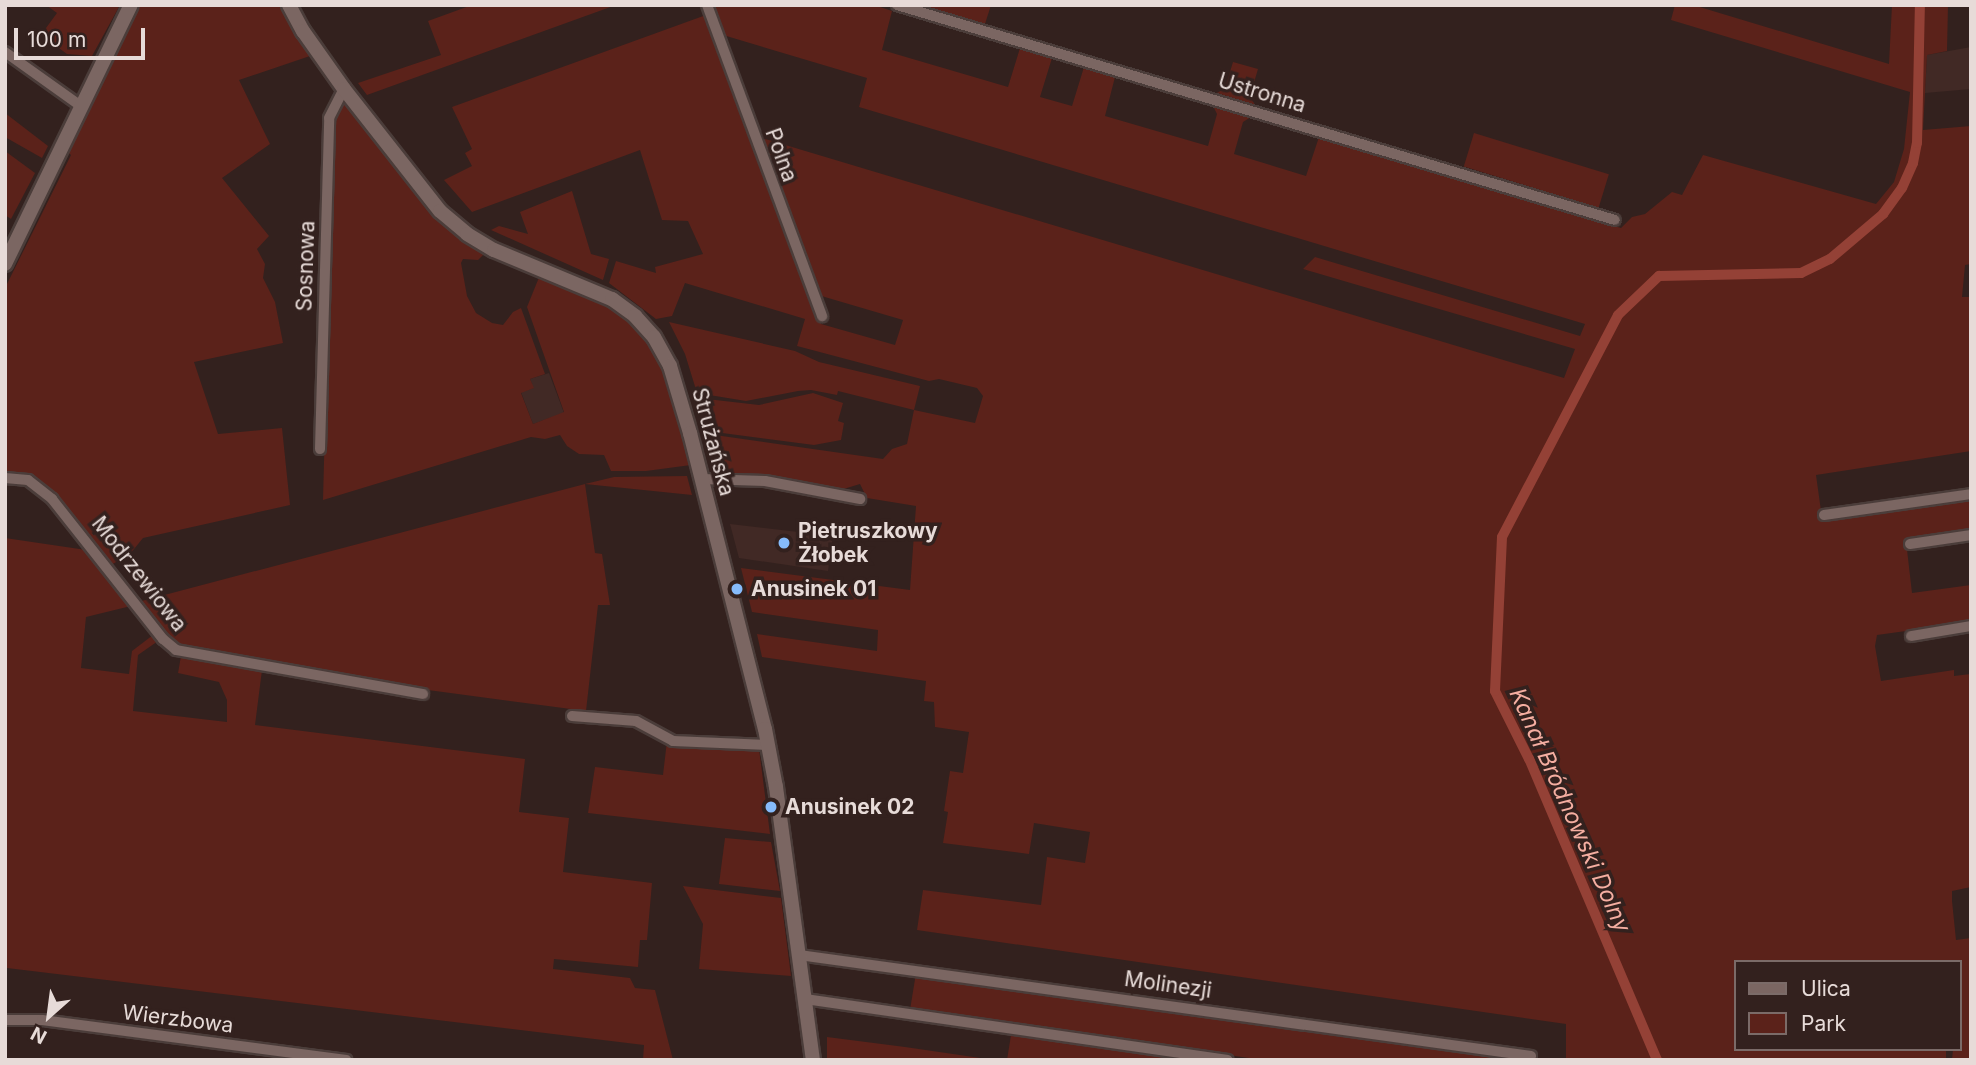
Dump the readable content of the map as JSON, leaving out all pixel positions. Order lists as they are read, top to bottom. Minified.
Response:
{"streets":{"main road":["Strużańska"],"street":["Ustronna","Polna","Sosnowa","Modrzewiowa","Molinezji","Wierzbowa"]},"crossings":[["Sosnowa","Strużańska"],["Strużańska","Molinezji"]],"water":["Kanał Bródnowski Dolny"],"places":["Pietruszkowy Żłobek","Anusinek 01","Anusinek 02"],"legend":["Ulica","Park"],"scale_bar":"100 m","north":"bottom left"}
